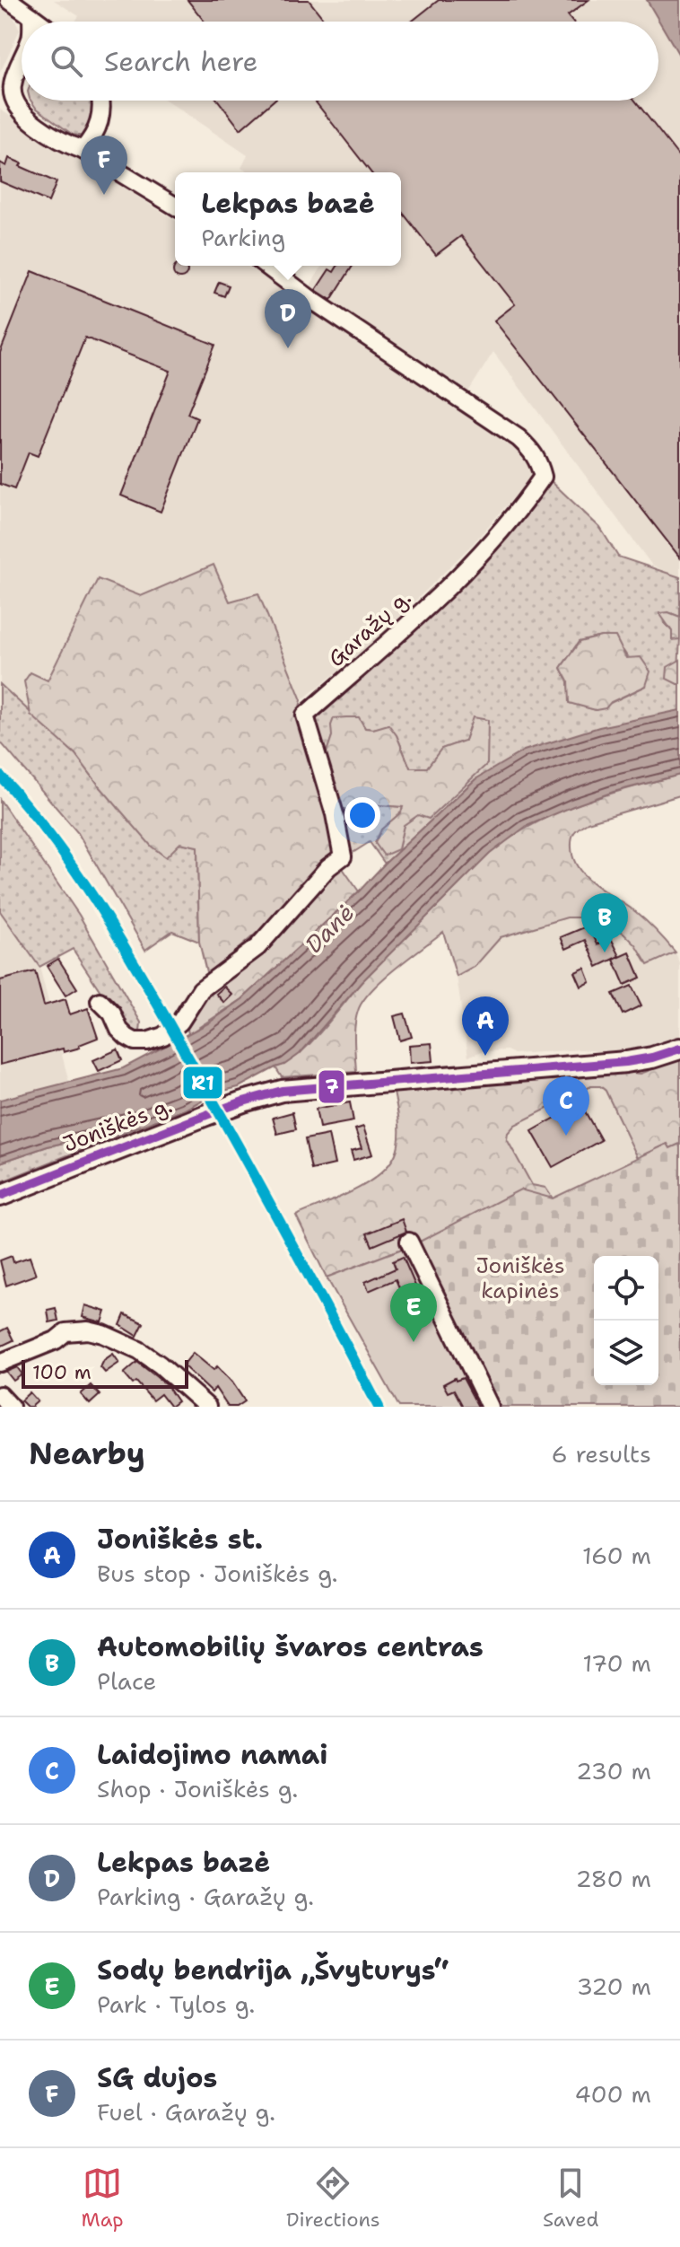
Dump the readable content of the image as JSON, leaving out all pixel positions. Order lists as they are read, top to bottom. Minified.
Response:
{"streets":{"main road":["Joniškės g."],"street":["Garažų g."]},"water":["Danė"],"parks":["Joniškės kapinės"],"lines":["transit line R1","transit line 7"],"scale_bar":"100 m","page":{"search":"Search here","pins":["F","D","B","A","C","E"],"popup":["Lekpas bazė","Parking"],"scale":"100 m","heading":["Nearby","6 results"],"list":[{"mark":"A","name":"Joniškės st.","note":"Bus stop · Joniškės g.","value":"160 m"},{"mark":"B","name":"Automobilių švaros centras","note":"Place","value":"170 m"},{"mark":"C","name":"Laidojimo namai","note":"Shop · Joniškės g.","value":"230 m"},{"mark":"D","name":"Lekpas bazė","note":"Parking · Garažų g.","value":"280 m"},{"mark":"E","name":"Sodų bendrija „Švyturys“","note":"Park · Tylos g.","value":"320 m"},{"mark":"F","name":"SG dujos","note":"Fuel · Garažų g.","value":"400 m"}],"nav":["Map","Directions","Saved"]}}
